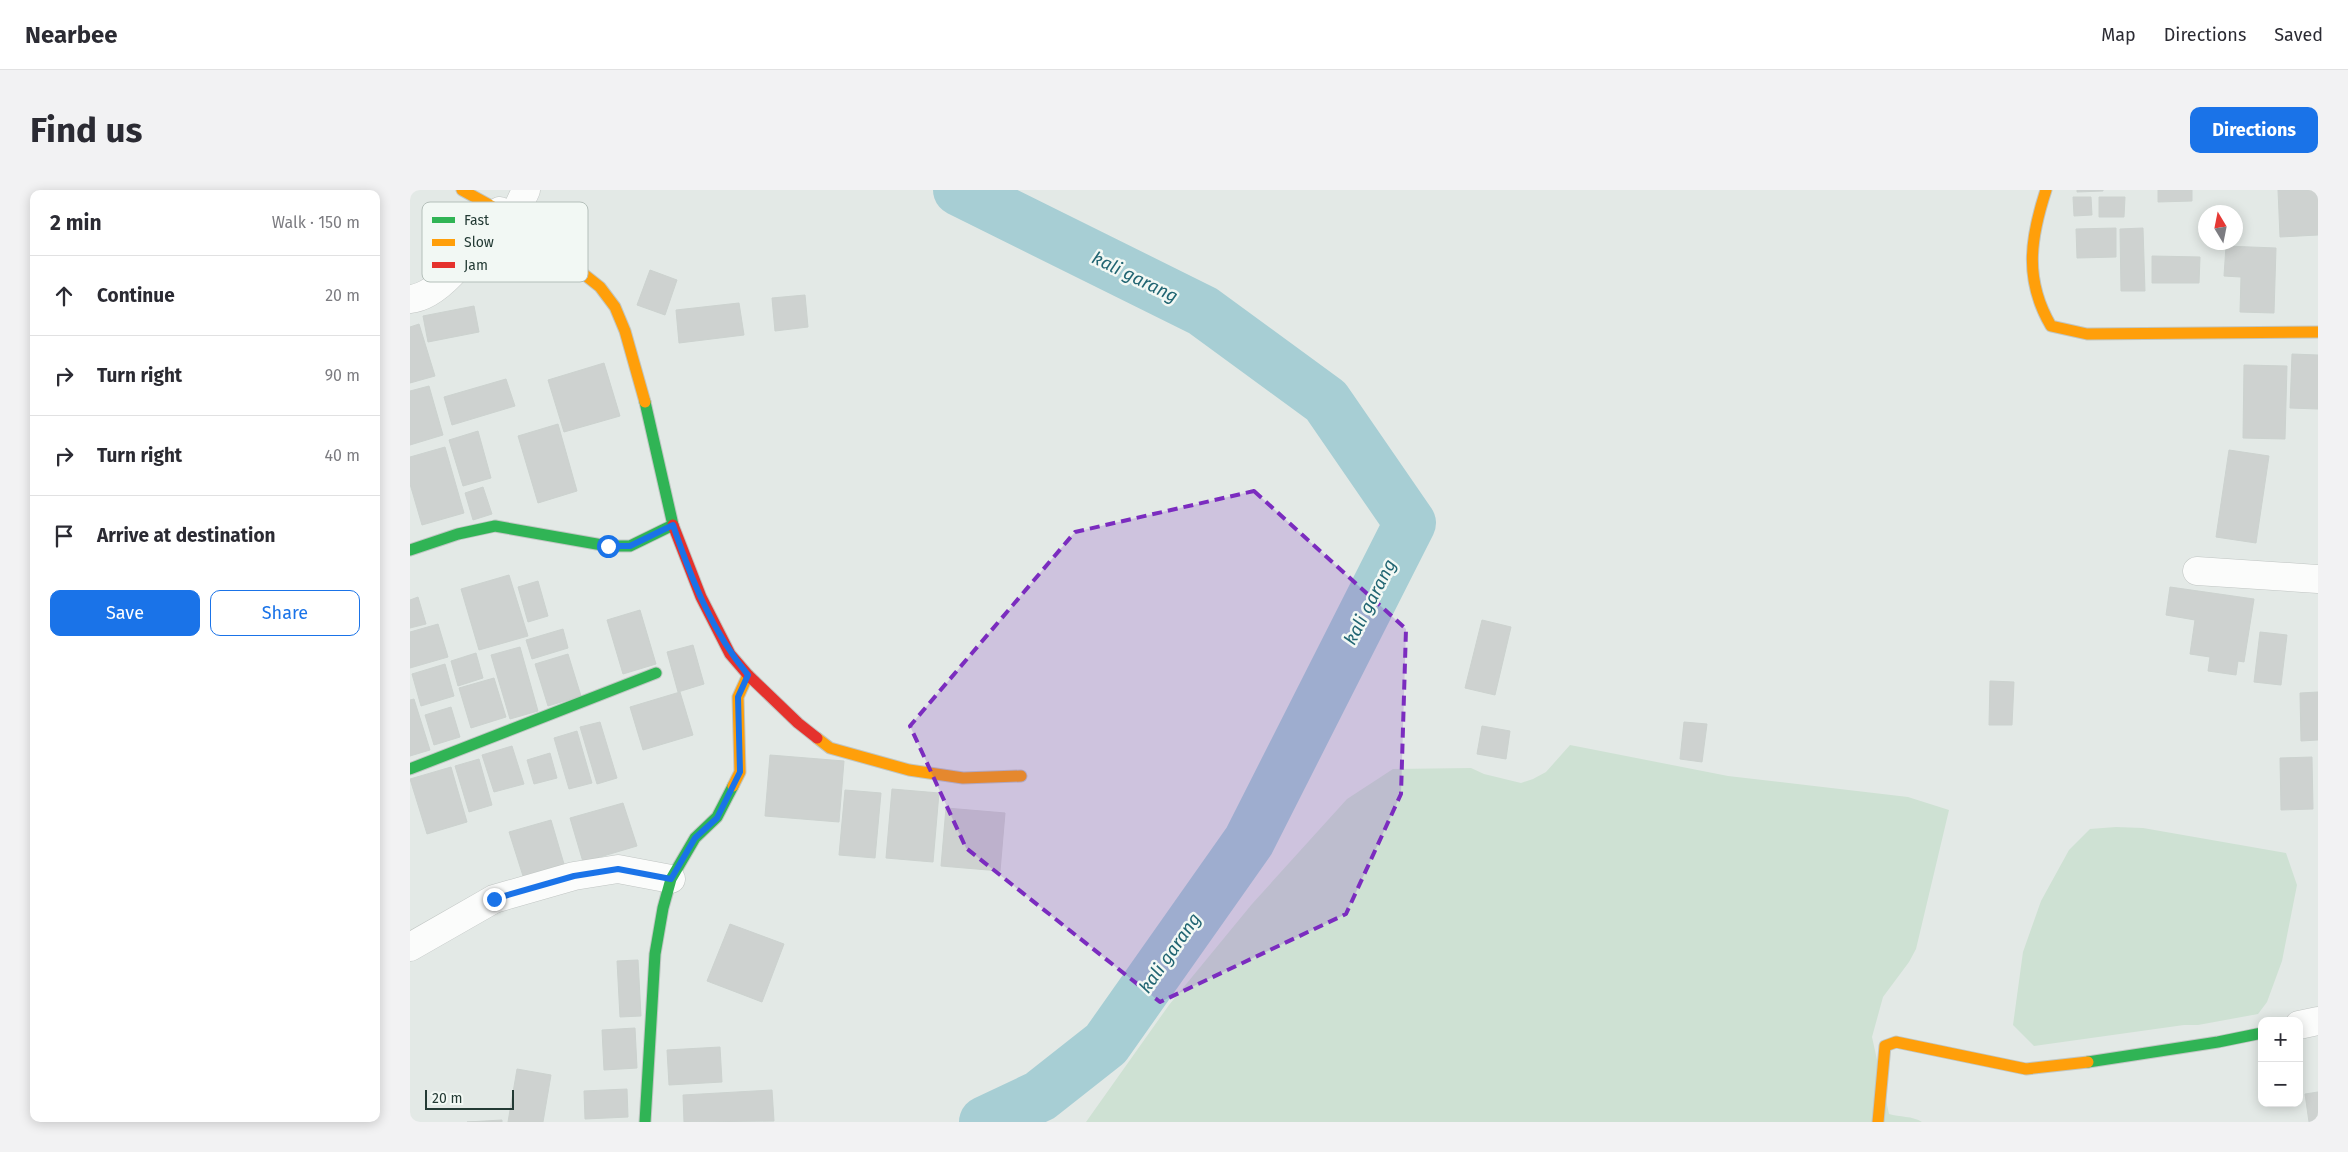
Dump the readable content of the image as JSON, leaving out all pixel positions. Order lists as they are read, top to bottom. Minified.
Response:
{"water":["kali garang"],"legend":["Fast","Slow","Jam"],"scale_bar":"20 m","north":"top","page":{"header":"Nearbee","nav":["Map","Directions","Saved"],"buttons":["Directions",["Save","Share"]],"title":"Find us","heading":["2 min","Walk · 150 m"],"list":[["Continue","20 m"],["Turn right","90 m"],["Turn right","40 m"],"Arrive at destination"],"map_buttons":["+","−"],"scale":"20 m"}}
